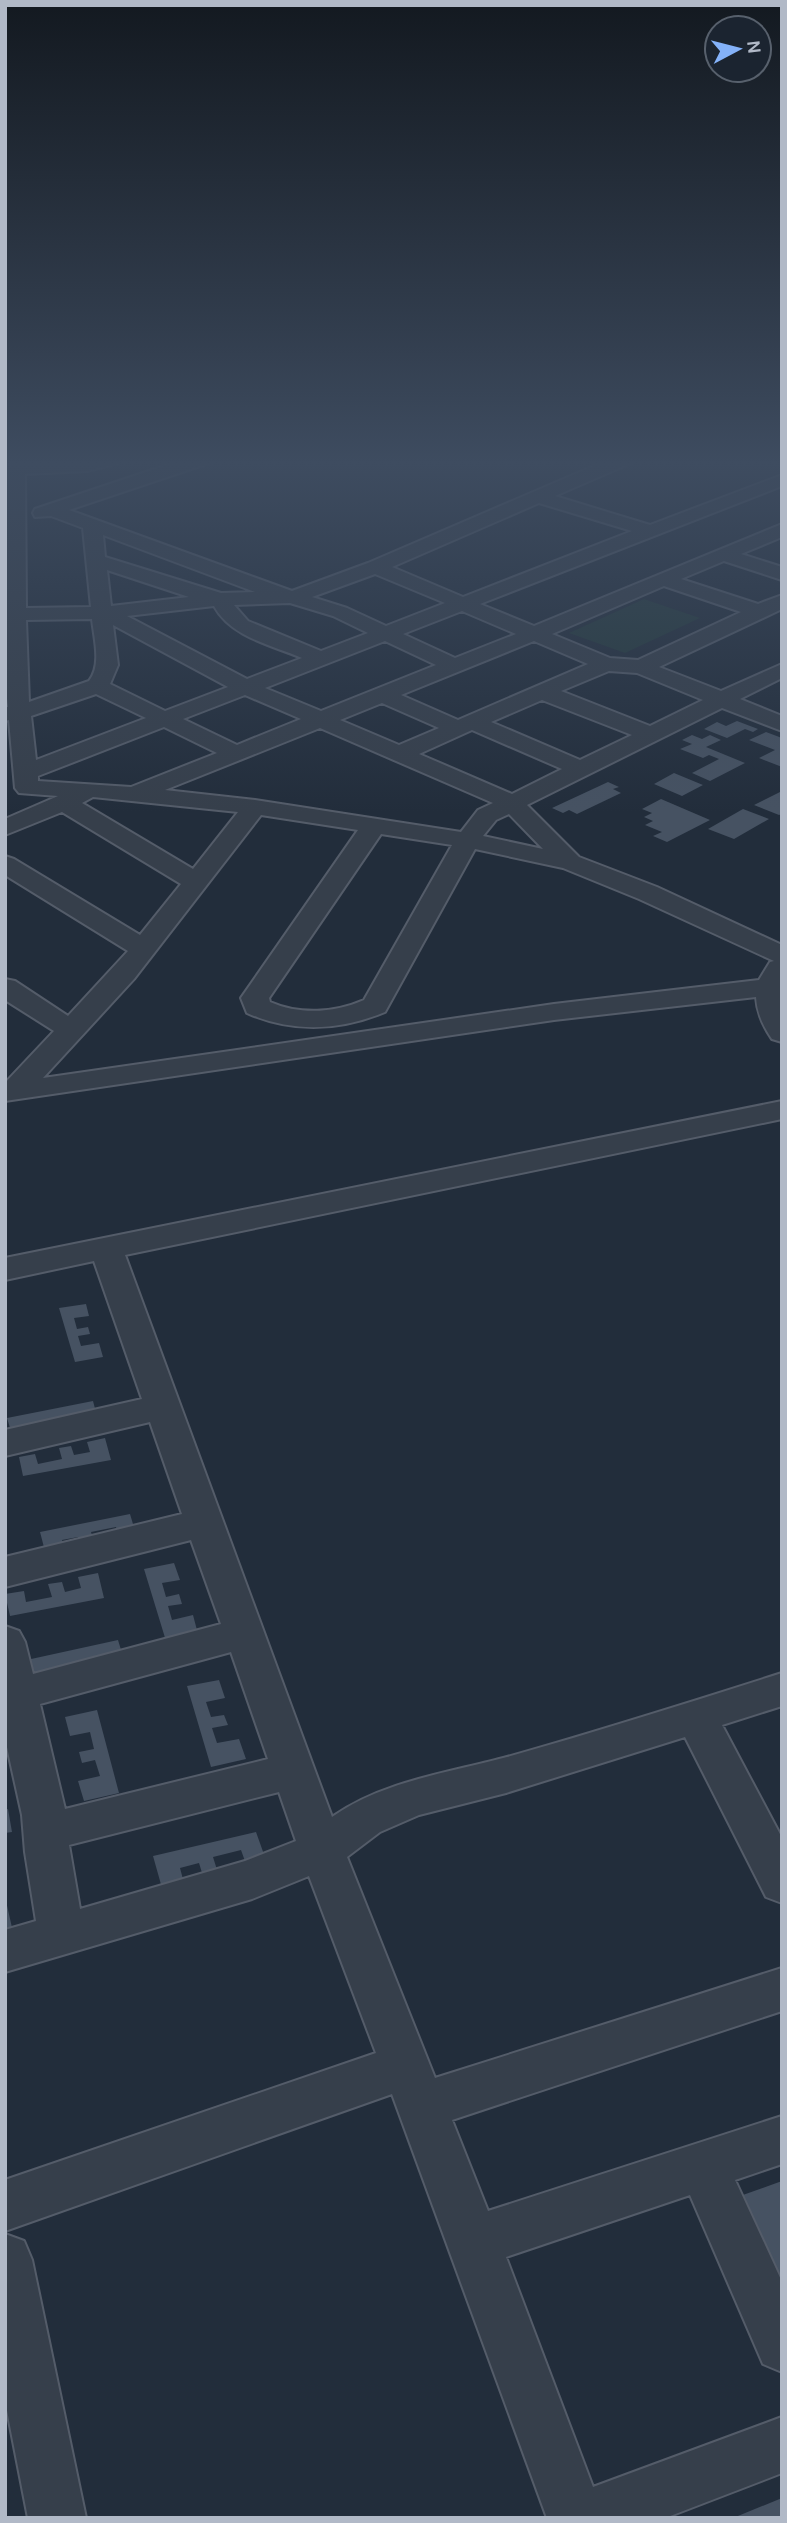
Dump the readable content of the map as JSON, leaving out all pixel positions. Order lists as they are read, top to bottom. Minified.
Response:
{"north":"right"}
